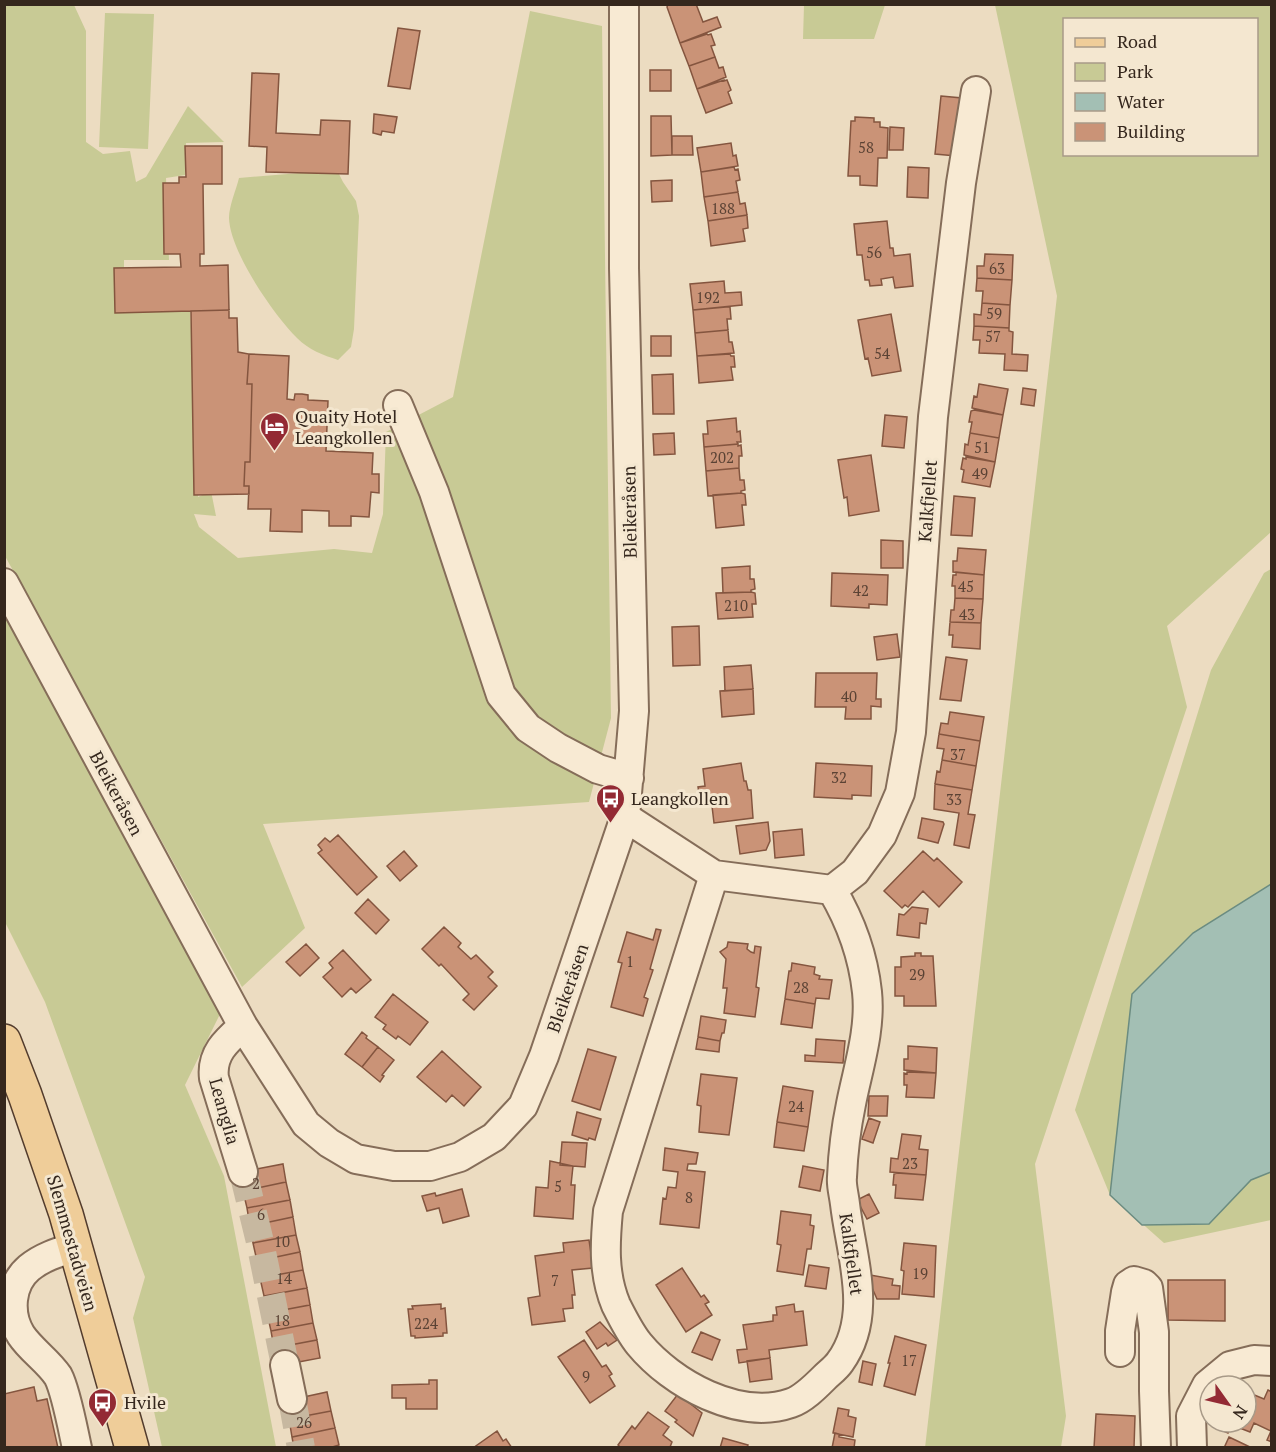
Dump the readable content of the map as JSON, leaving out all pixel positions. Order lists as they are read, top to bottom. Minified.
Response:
{"streets":{"main road":["Slemmestadveien"],"street":["Kalkfjellet","Bleikeråsen","Leanglia"]},"crossings":[["Bleikeråsen","Leanglia"]],"places":{"hotel":["Quaity Hotel Leangkollen"],"bus stop":["Leangkollen","Hvile"]},"house_numbers":["58","188","56","63","192","59","57","54","51","202","49","45","42","210","43","40","37","32","33","1","29","28","24","23","2","5","8","6","10","19","14","7","18","224","17","9","26"],"legend":["Road","Park","Water","Building"],"north":"bottom right"}
